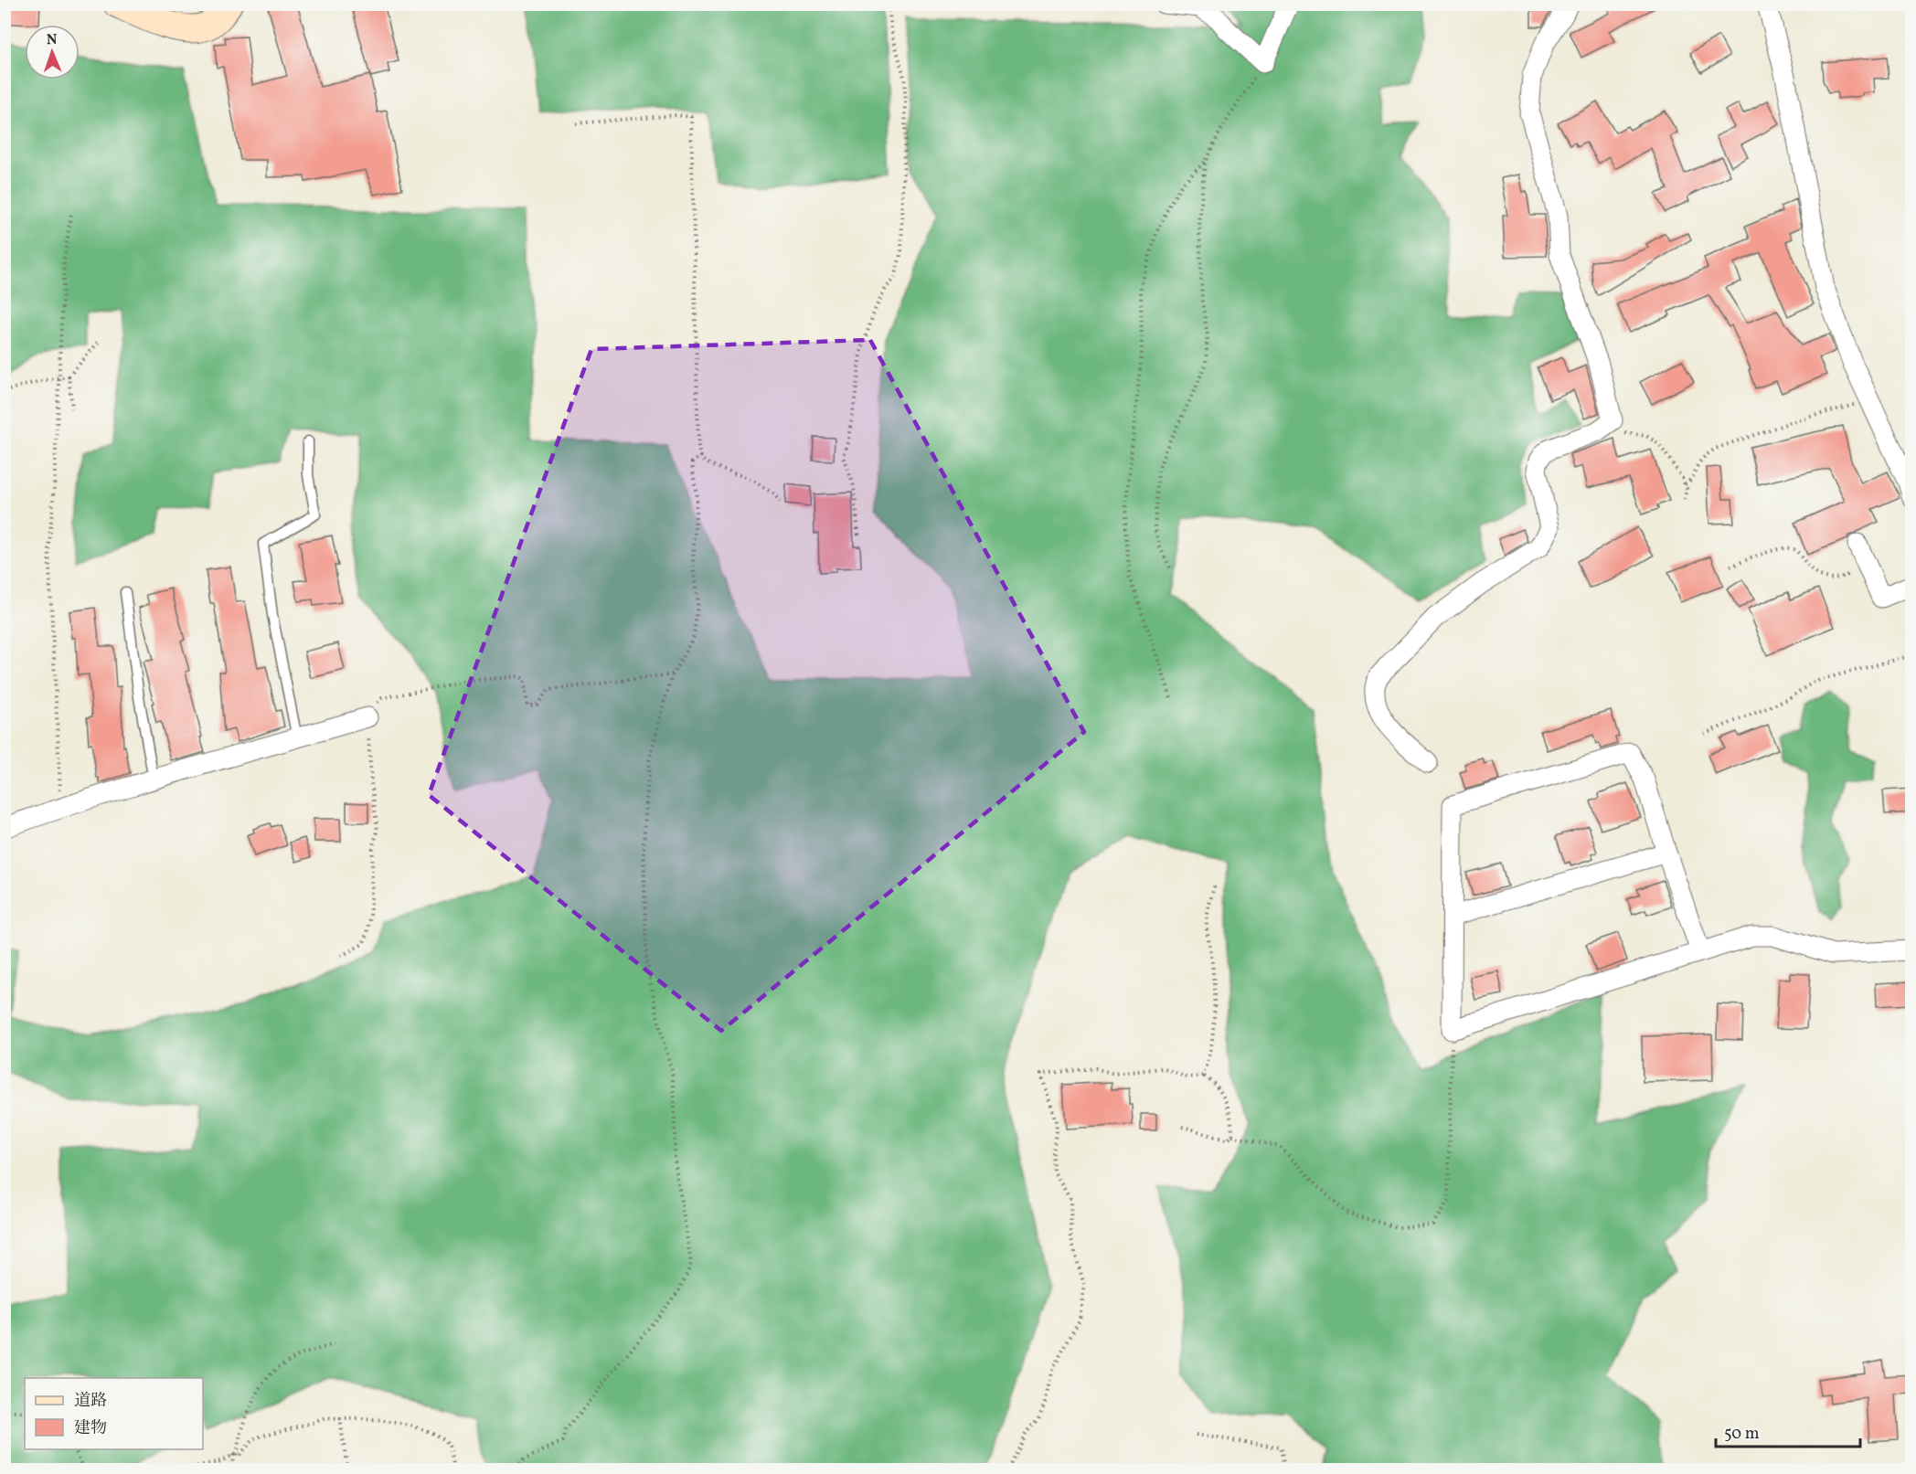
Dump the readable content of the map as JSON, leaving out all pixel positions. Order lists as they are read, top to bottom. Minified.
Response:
{"legend":["道路","建物"],"scale_bar":"50 m","north":"top"}
